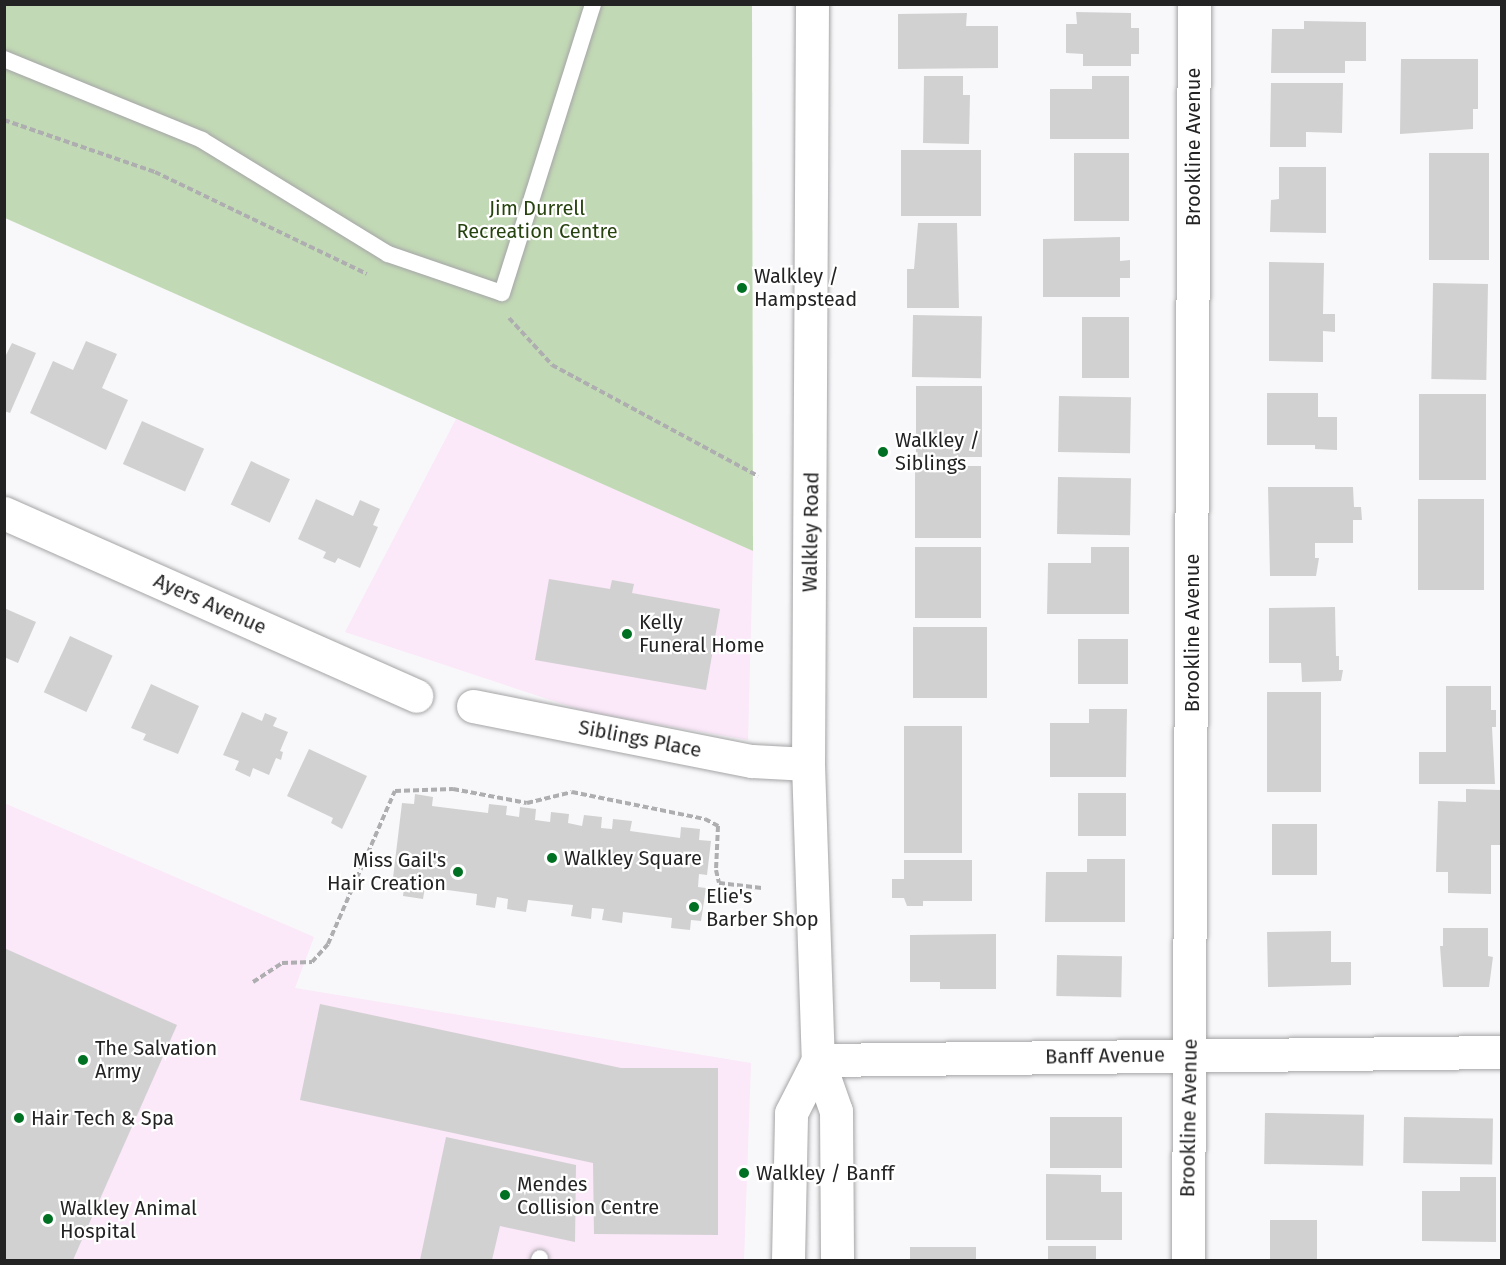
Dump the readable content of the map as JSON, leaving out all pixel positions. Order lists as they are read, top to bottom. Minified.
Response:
{"streets":{"street":["Brookline Avenue","Walkley Road","Ayers Avenue","Siblings Place","Banff Avenue"]},"crossings":[["Brookline Avenue","Banff Avenue"],["Walkley Road","Siblings Place"],["Walkley Road","Banff Avenue"]],"parks":["Jim Durrell Recreation Centre"],"places":["Walkley / Hampstead","Walkley / Siblings","Kelly Funeral Home","Walkley Square","Miss Gail's Hair Creation","Elie's Barber Shop","The Salvation Army","Hair Tech & Spa","Walkley / Banff","Mendes Collision Centre","Walkley Animal Hospital"]}
